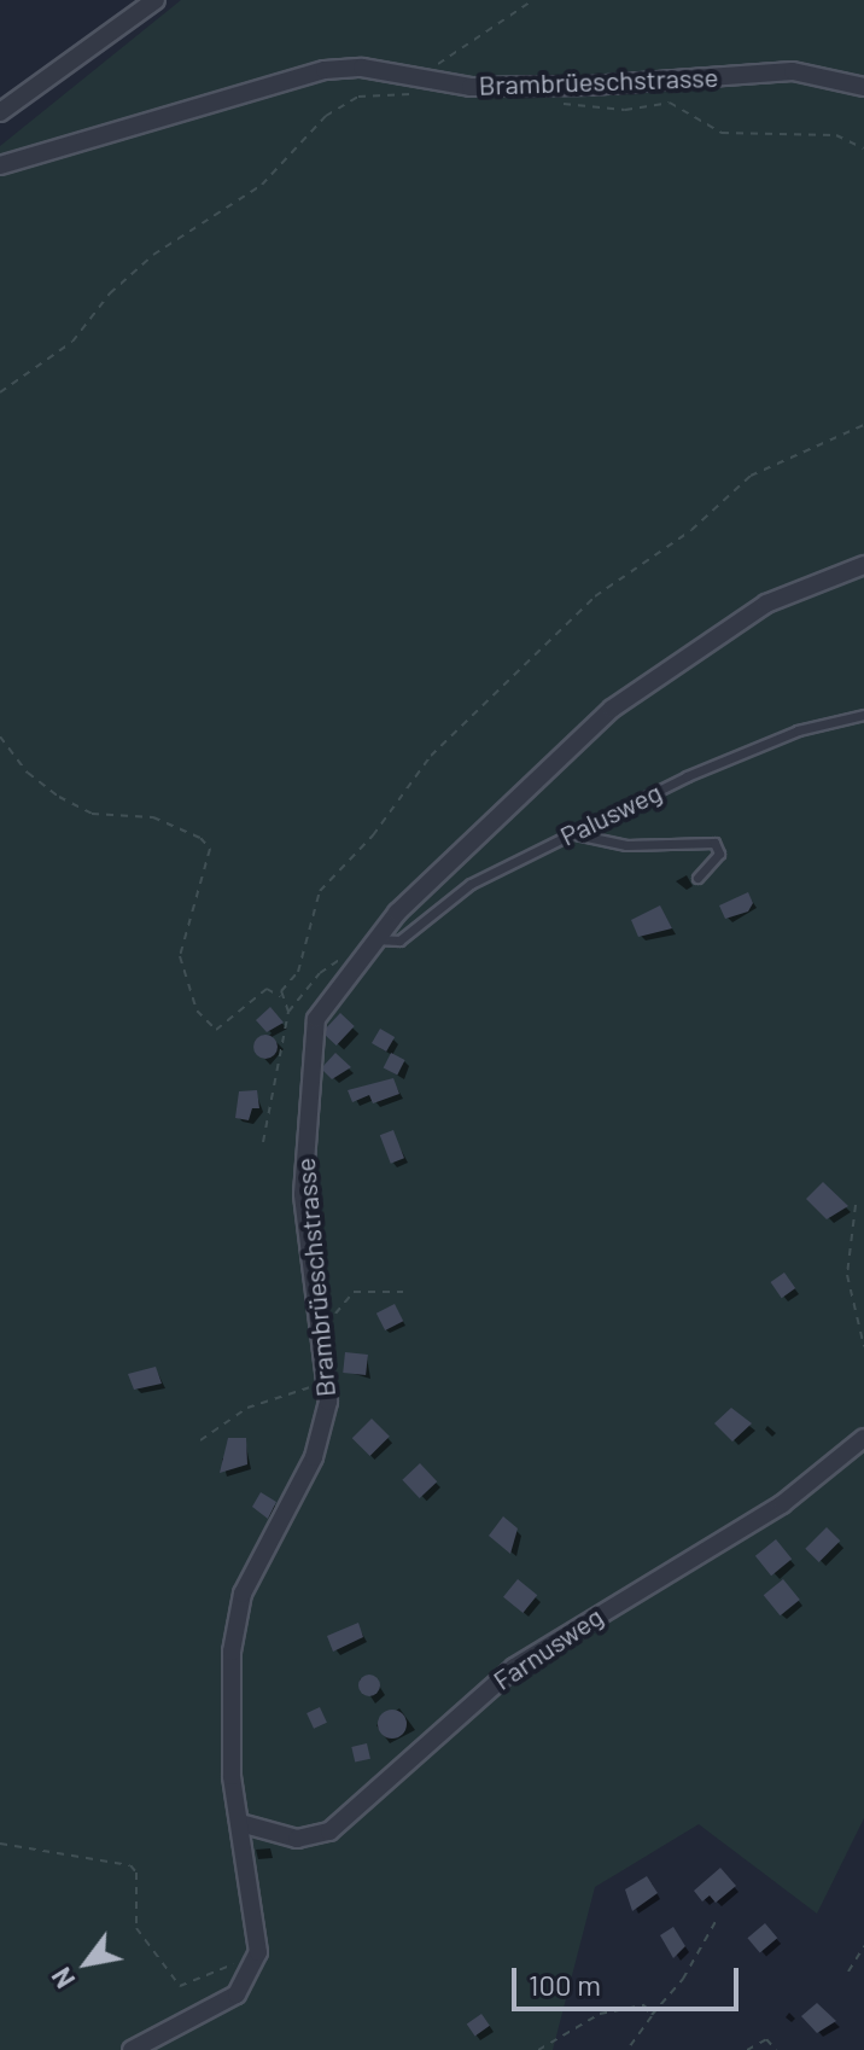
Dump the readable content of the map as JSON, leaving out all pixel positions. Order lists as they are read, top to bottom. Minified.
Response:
{"streets":{"street":["Brambrüeschstrasse","Farnusweg"],"lane":["Palusweg"]},"crossings":[["Brambrüeschstrasse","Palusweg"],["Brambrüeschstrasse","Farnusweg"]],"scale_bar":"100 m","north":"bottom left"}
